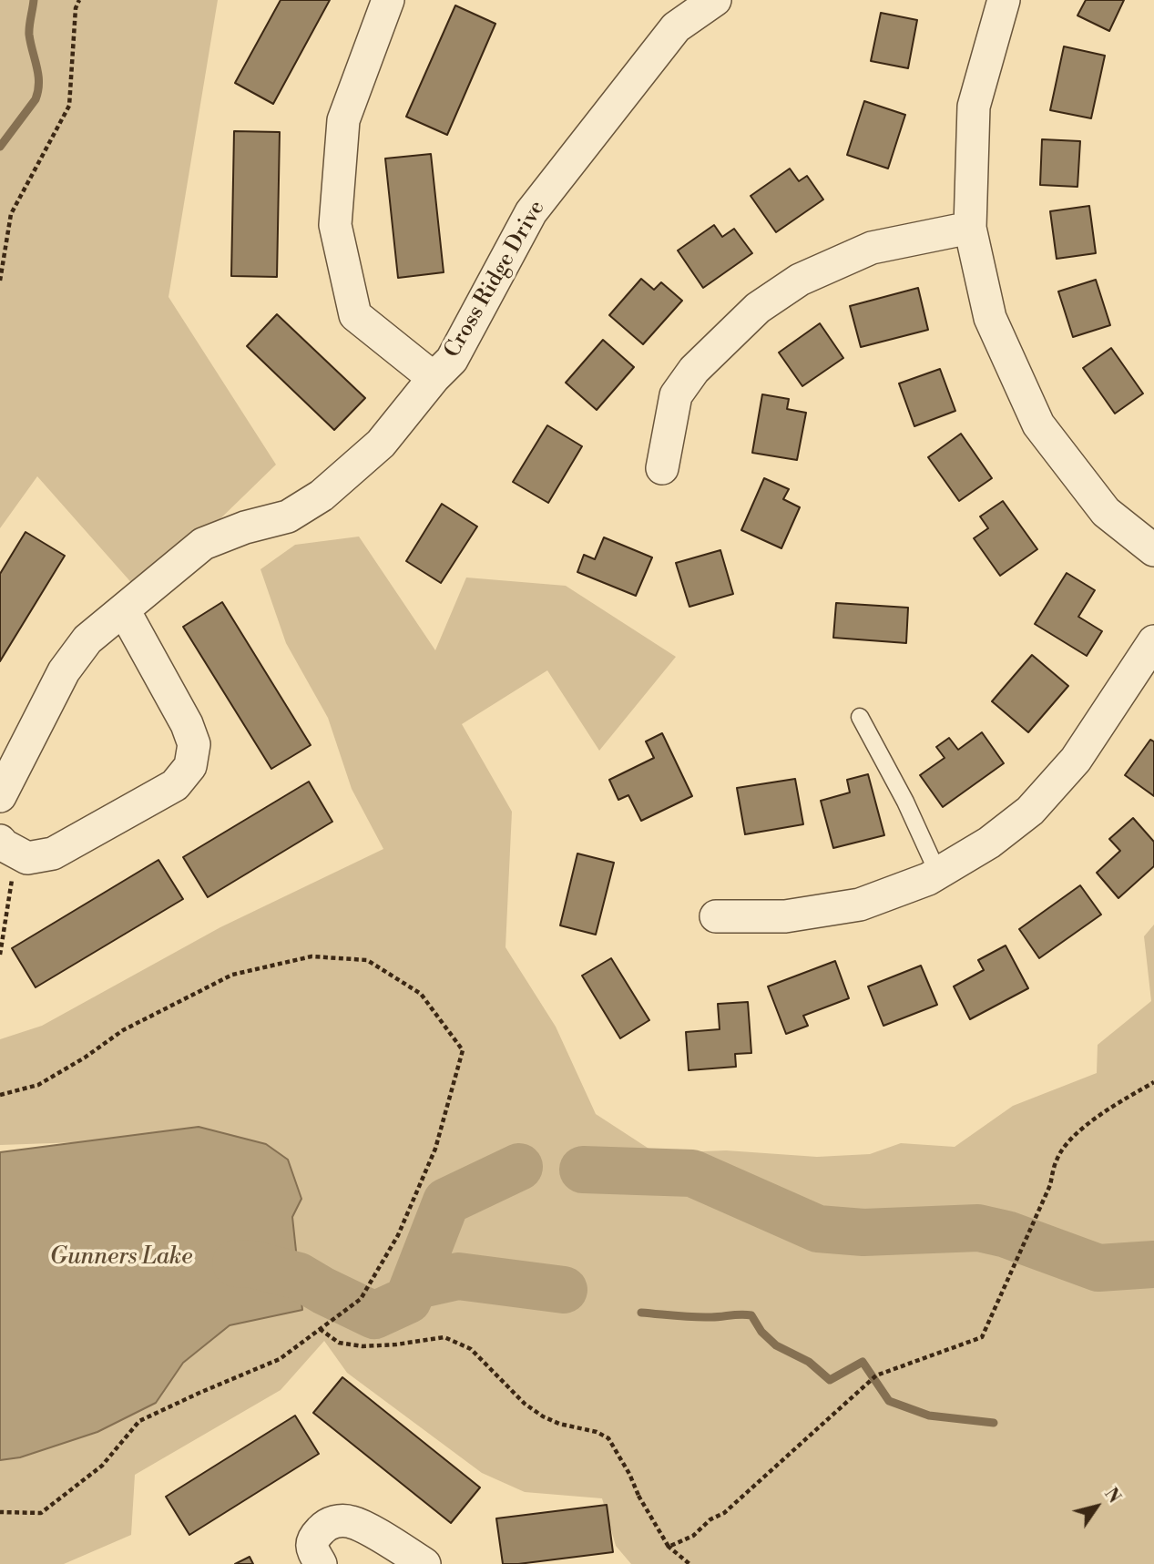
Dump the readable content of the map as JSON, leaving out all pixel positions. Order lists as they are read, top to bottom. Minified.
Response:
{"streets":{"street":["Cross Ridge Drive"]},"water":["Gunners Lake"],"north":"top right"}
